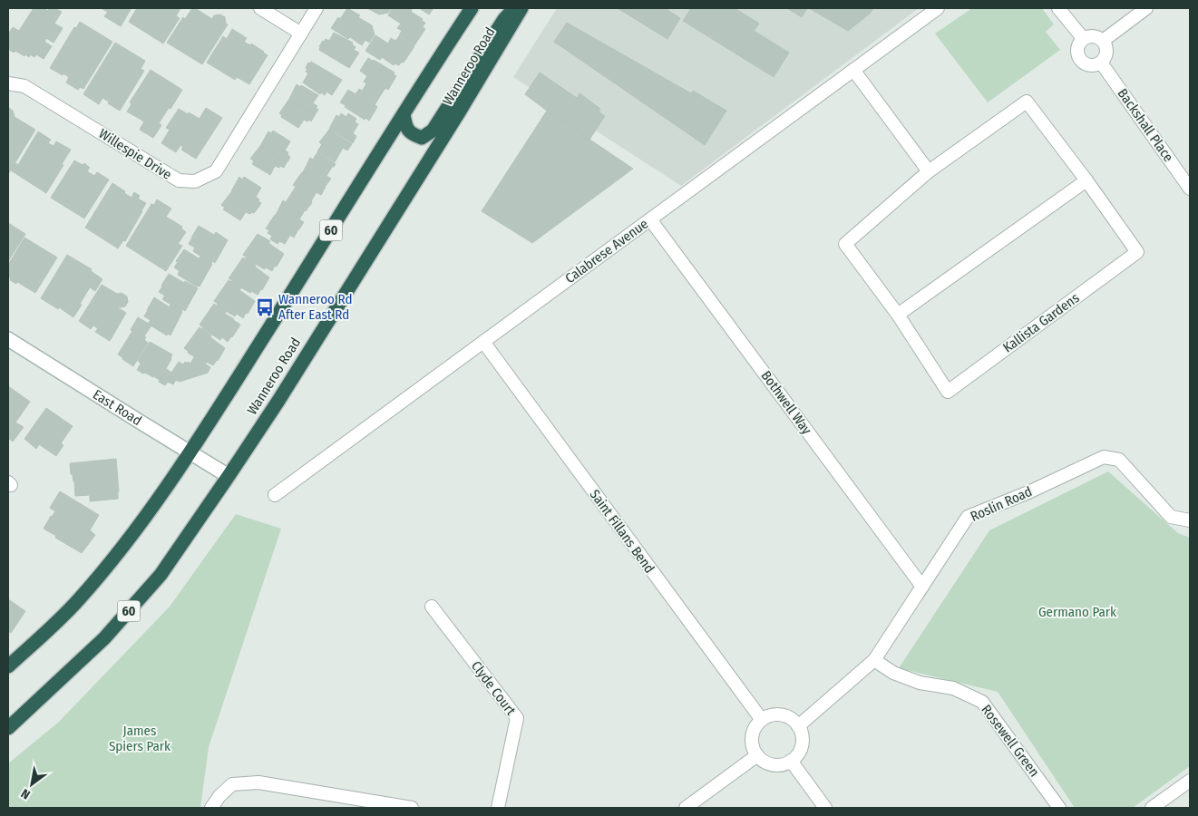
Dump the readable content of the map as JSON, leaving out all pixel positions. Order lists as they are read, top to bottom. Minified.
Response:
{"streets":{"highway":["Wanneroo Road","60"],"street":["Backshall Place","Willespie Drive","Calabrese Avenue","Kallista Gardens","Bothwell Way","East Road","Roslin Road","Saint Fillans Bend","Clyde Court","Rosewell Green"]},"crossings":[["Wanneroo Road","East Road"],["Calabrese Avenue","Bothwell Way"],["Calabrese Avenue","Saint Fillans Bend"],["Bothwell Way","Roslin Road"],["Roslin Road","Saint Fillans Bend"],["Roslin Road","Rosewell Green"]],"parks":["Germano Park","James Spiers Park"],"places":{"bus stop":["Wanneroo Rd After East Rd"]},"north":"bottom left"}
